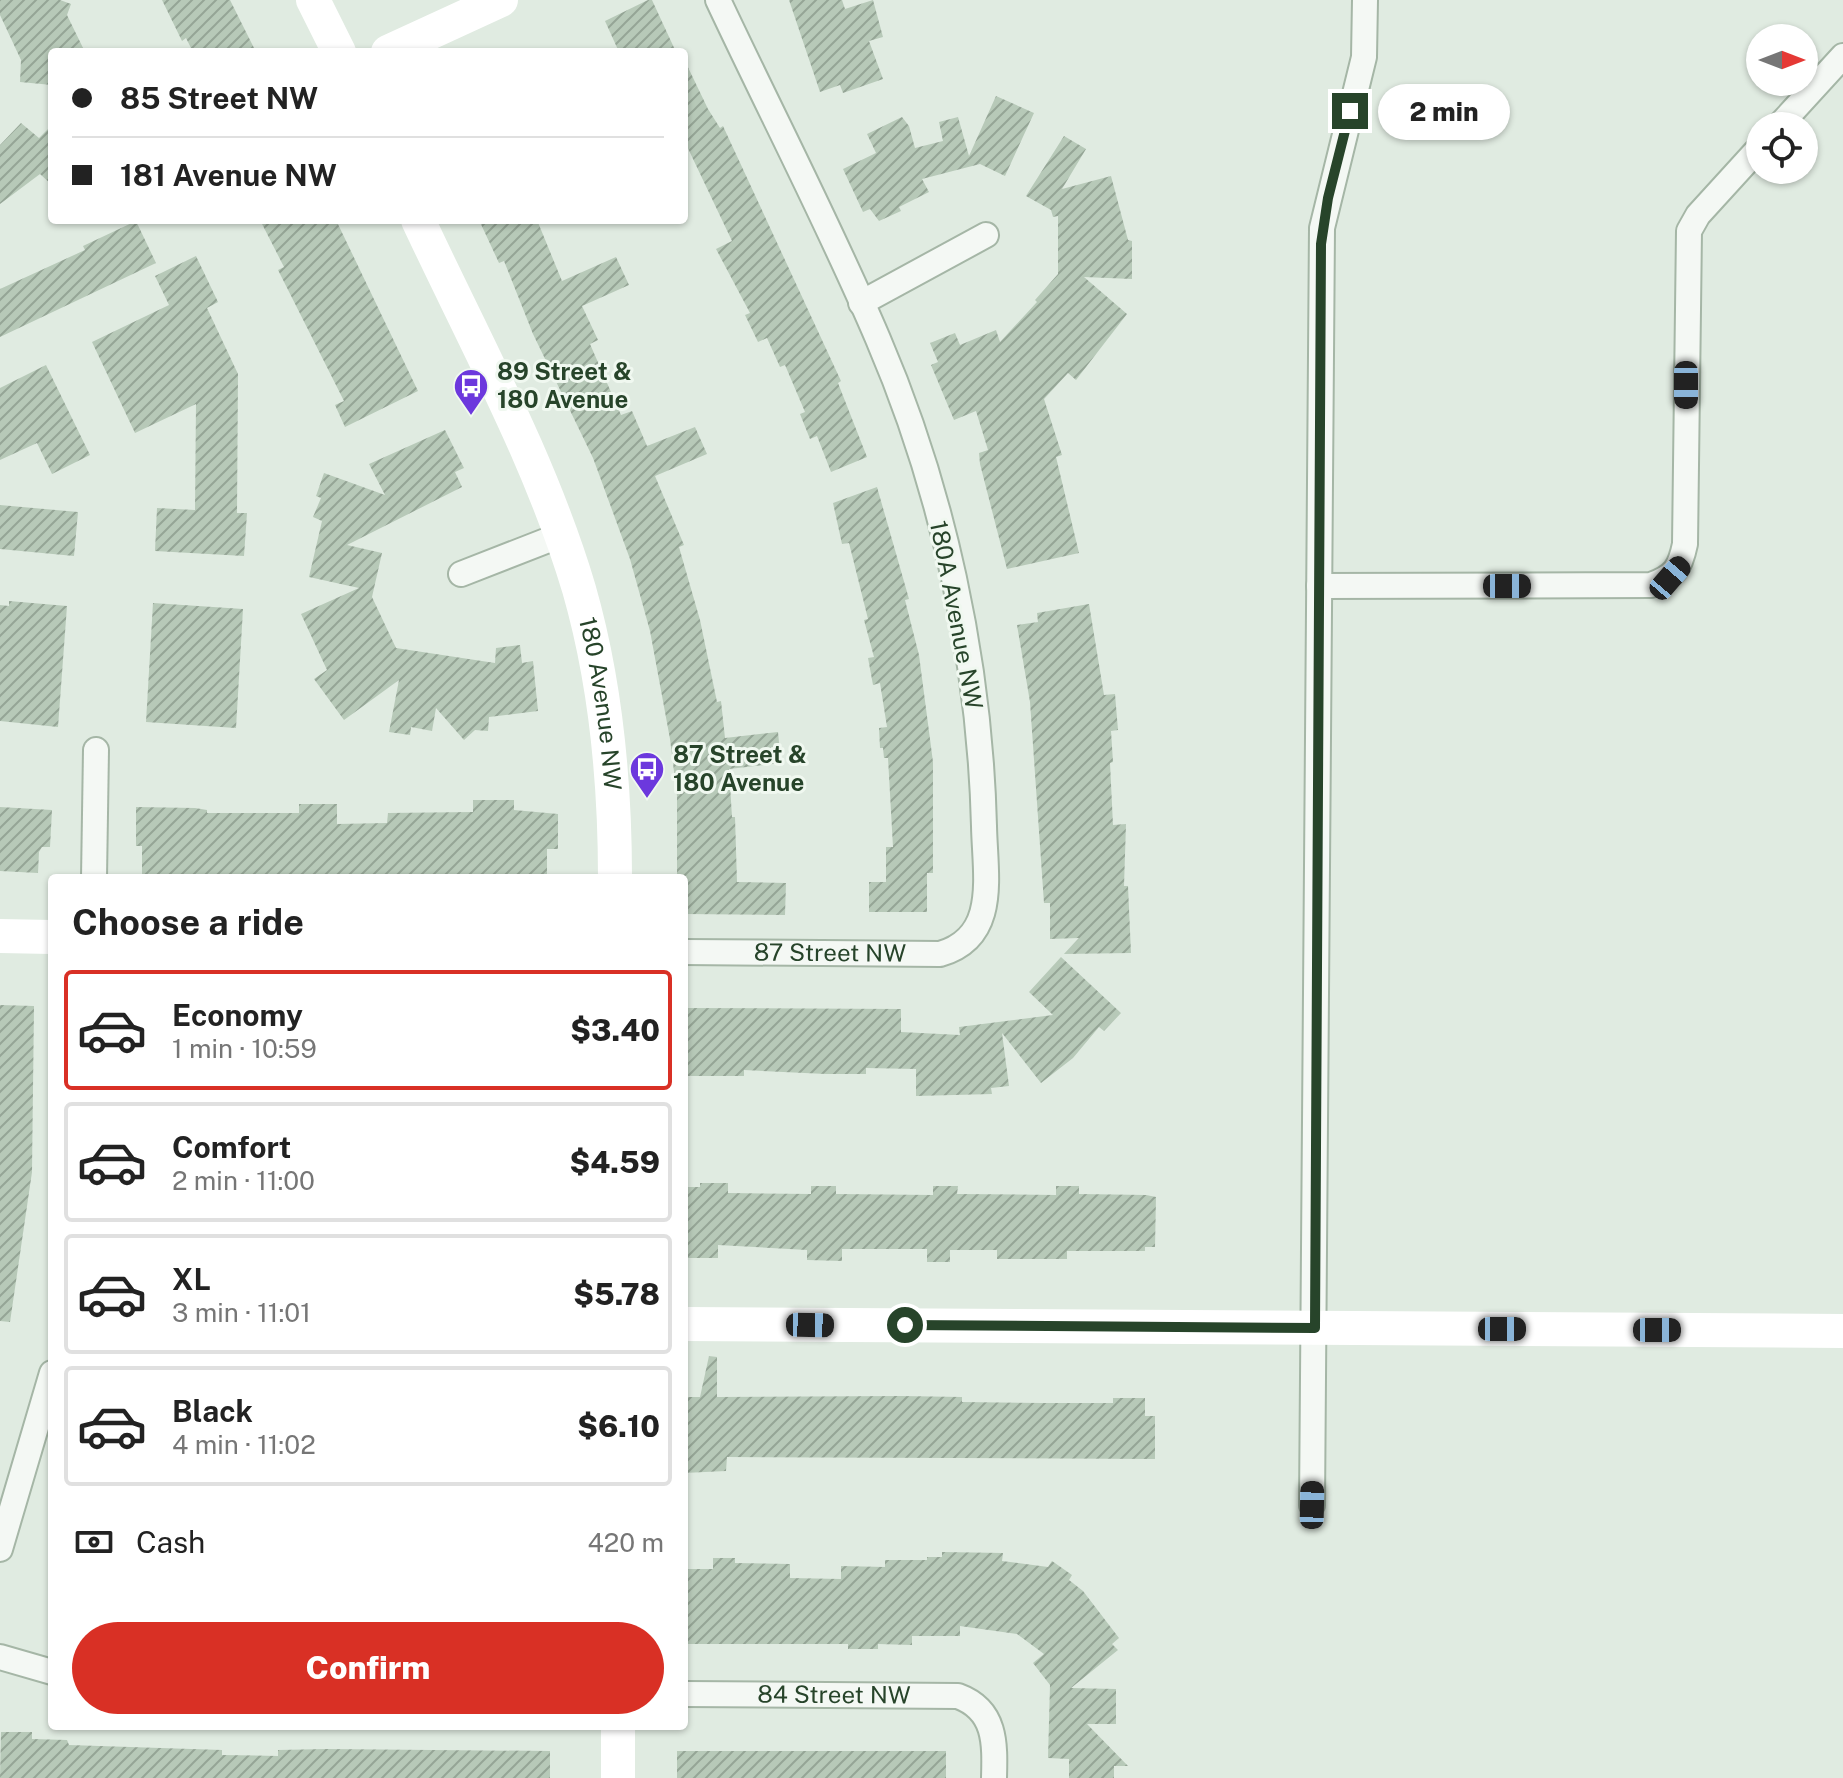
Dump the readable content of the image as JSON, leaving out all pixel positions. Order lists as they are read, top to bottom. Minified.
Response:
{"streets":{"street":["180A Avenue NW","180 Avenue NW","87 Street NW","84 Street NW"]},"crossings":[["180A Avenue NW","87 Street NW"]],"places":{"bus stop":["89 Street & 180 Avenue","87 Street & 180 Avenue"]},"north":"right","page":{"banner":["85 Street NW","181 Avenue NW"],"bubble":"2 min","heading":"Choose a ride","list":[{"name":"Economy","note":"1 min · 10:59","value":"$3.40"},{"name":"Comfort","note":"2 min · 11:00","value":"$4.59"},{"name":"XL","note":"3 min · 11:01","value":"$5.78"},{"name":"Black","note":"4 min · 11:02","value":"$6.10"}],"pay":["Cash","420 m"],"buttons":"Confirm"}}
